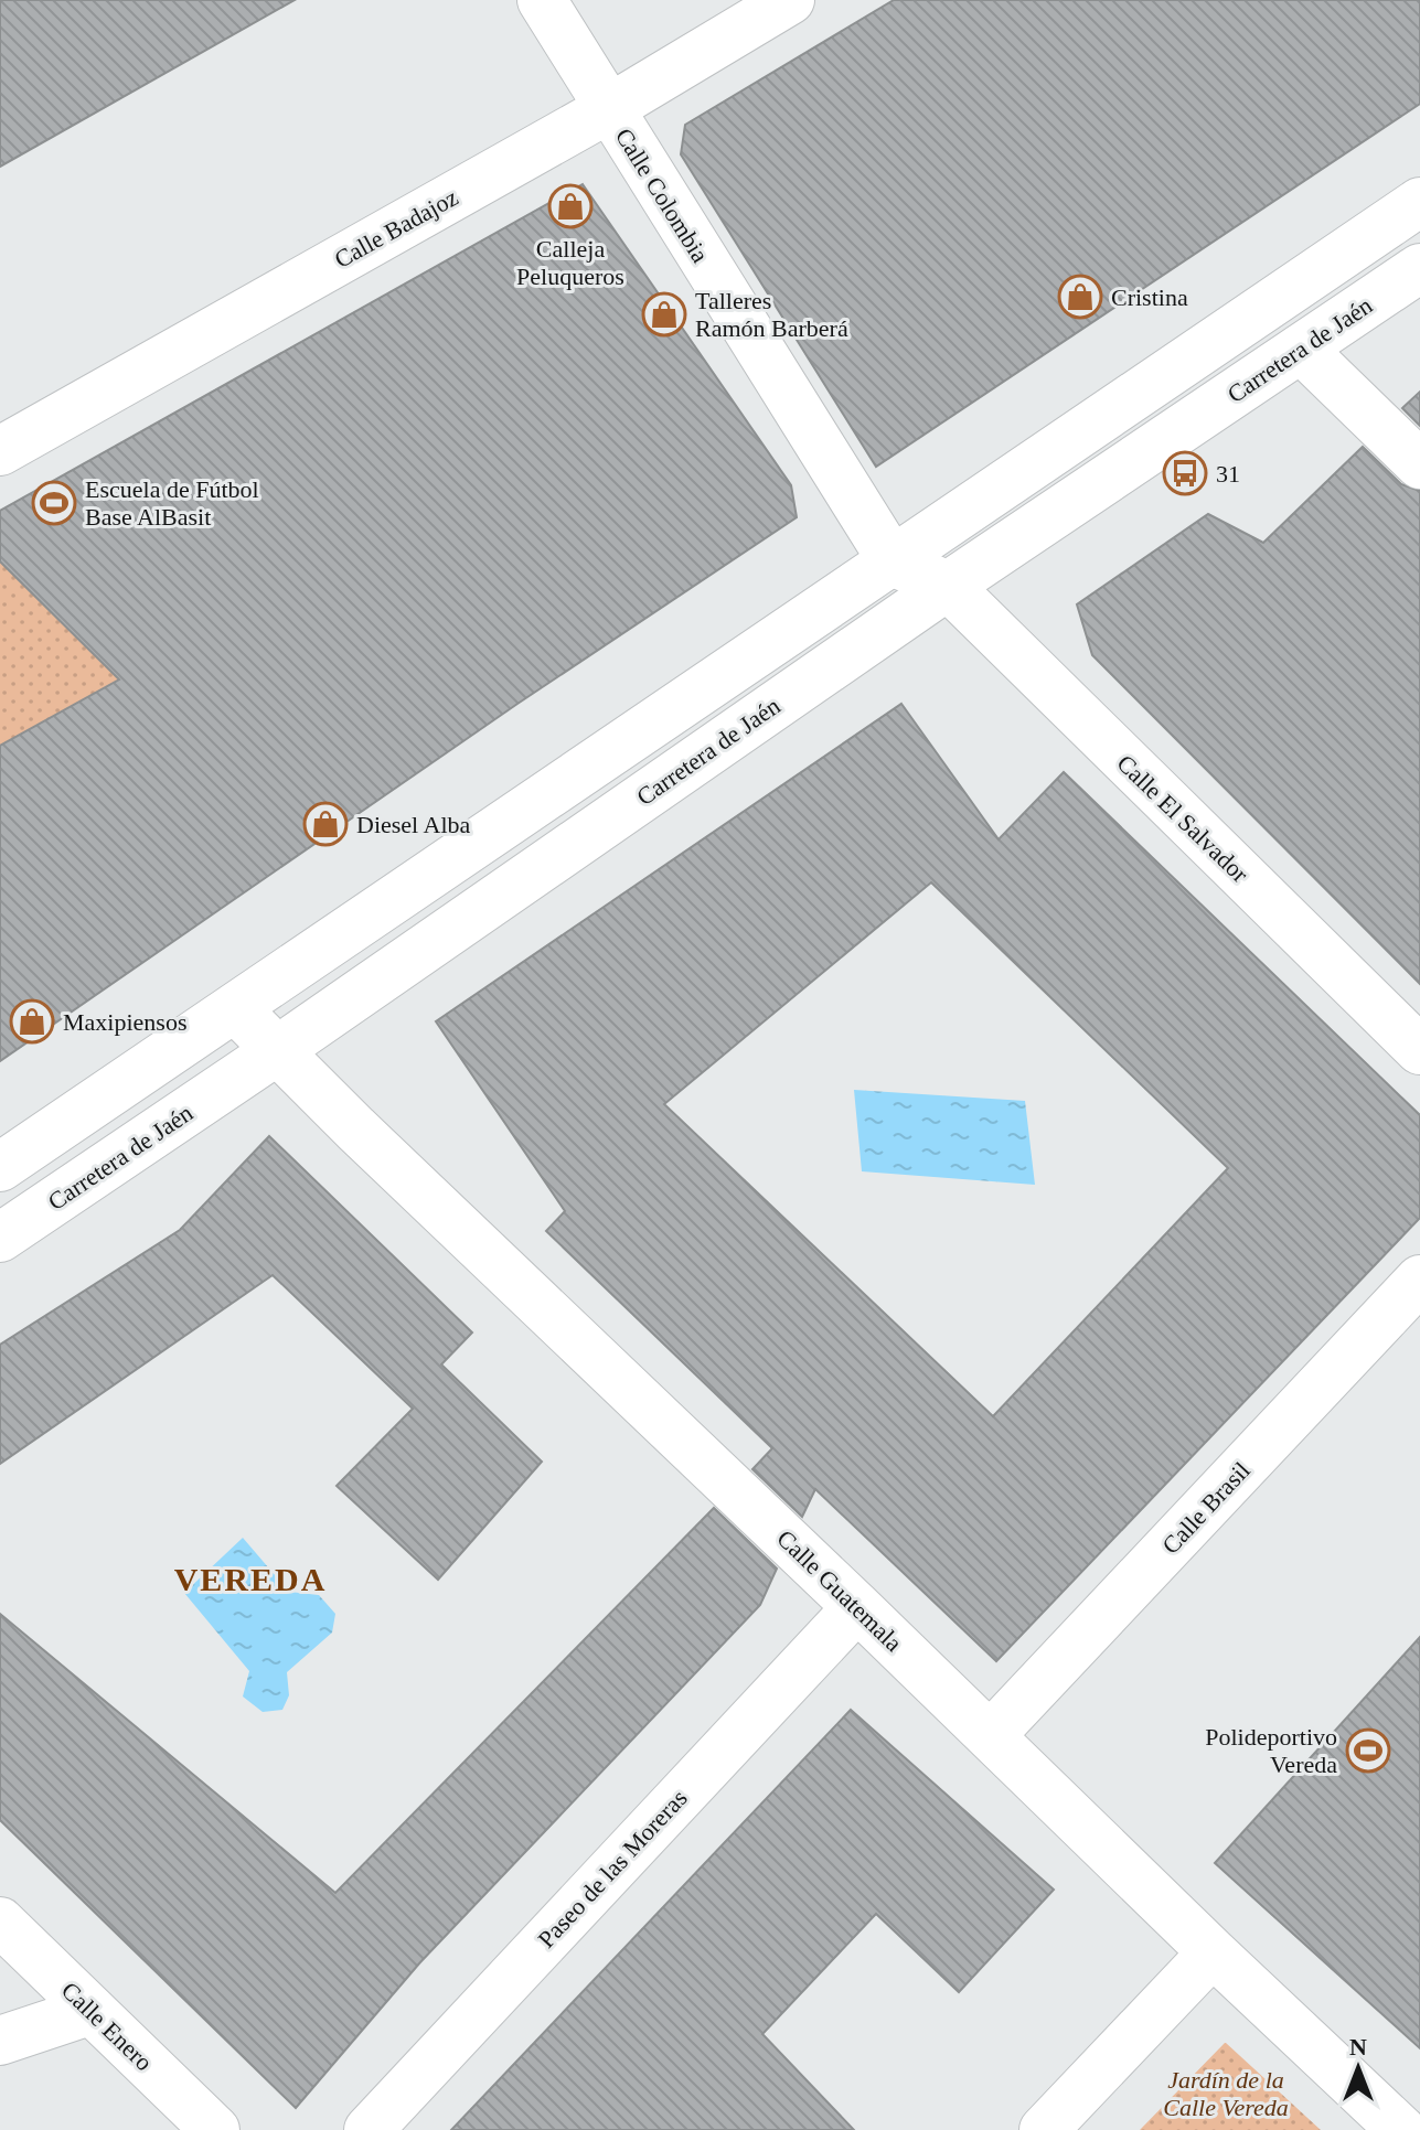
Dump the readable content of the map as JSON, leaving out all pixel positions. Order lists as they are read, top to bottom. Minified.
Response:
{"streets":{"street":["Calle Colombia","Calle Badajoz","Carretera de Jaén","Calle El Salvador","Calle Brasil","Calle Guatemala","Paseo de las Moreras","Calle Enero"]},"crossings":[["Calle Colombia","Calle Badajoz"],["Carretera de Jaén","Calle El Salvador"],["Carretera de Jaén","Calle Guatemala"],["Calle Brasil","Calle Guatemala"],["Calle Guatemala","Paseo de las Moreras"]],"districts":["VEREDA"],"parks":["Jardín de la Calle Vereda"],"places":{"shop":["Calleja Peluqueros","Cristina","Talleres Ramón Barberá","Diesel Alba","Maxipiensos"],"bus stop":["31"],"sports":["Escuela de Fútbol Base AlBasit","Polideportivo Vereda"]},"north":"top"}
